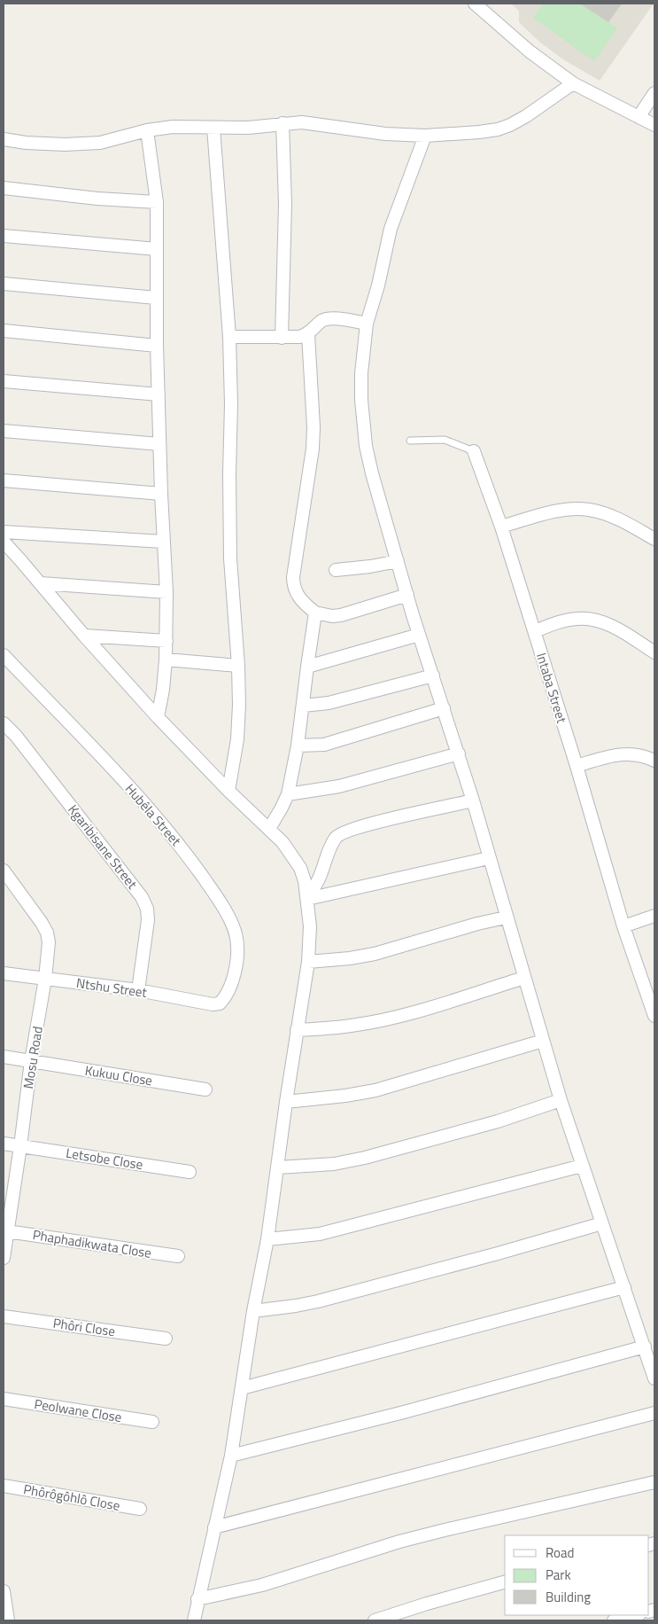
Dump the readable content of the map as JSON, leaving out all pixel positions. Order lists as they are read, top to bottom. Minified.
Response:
{"streets":{"street":["Intaba Street","Hubêla Street","Kgaribisane Street","Ntshu Street","Mosu Road","Kukuu Close","Letsobe Close","Phaphadikwata Close","Phôri Close","Peolwane Close","Phôrôgôhlô Close"]},"crossings":[["Hubêla Street","Ntshu Street"],["Kgaribisane Street","Ntshu Street"],["Ntshu Street","Mosu Road"],["Mosu Road","Kukuu Close"],["Mosu Road","Letsobe Close"],["Mosu Road","Phaphadikwata Close"]],"legend":["Road","Park","Building"]}
